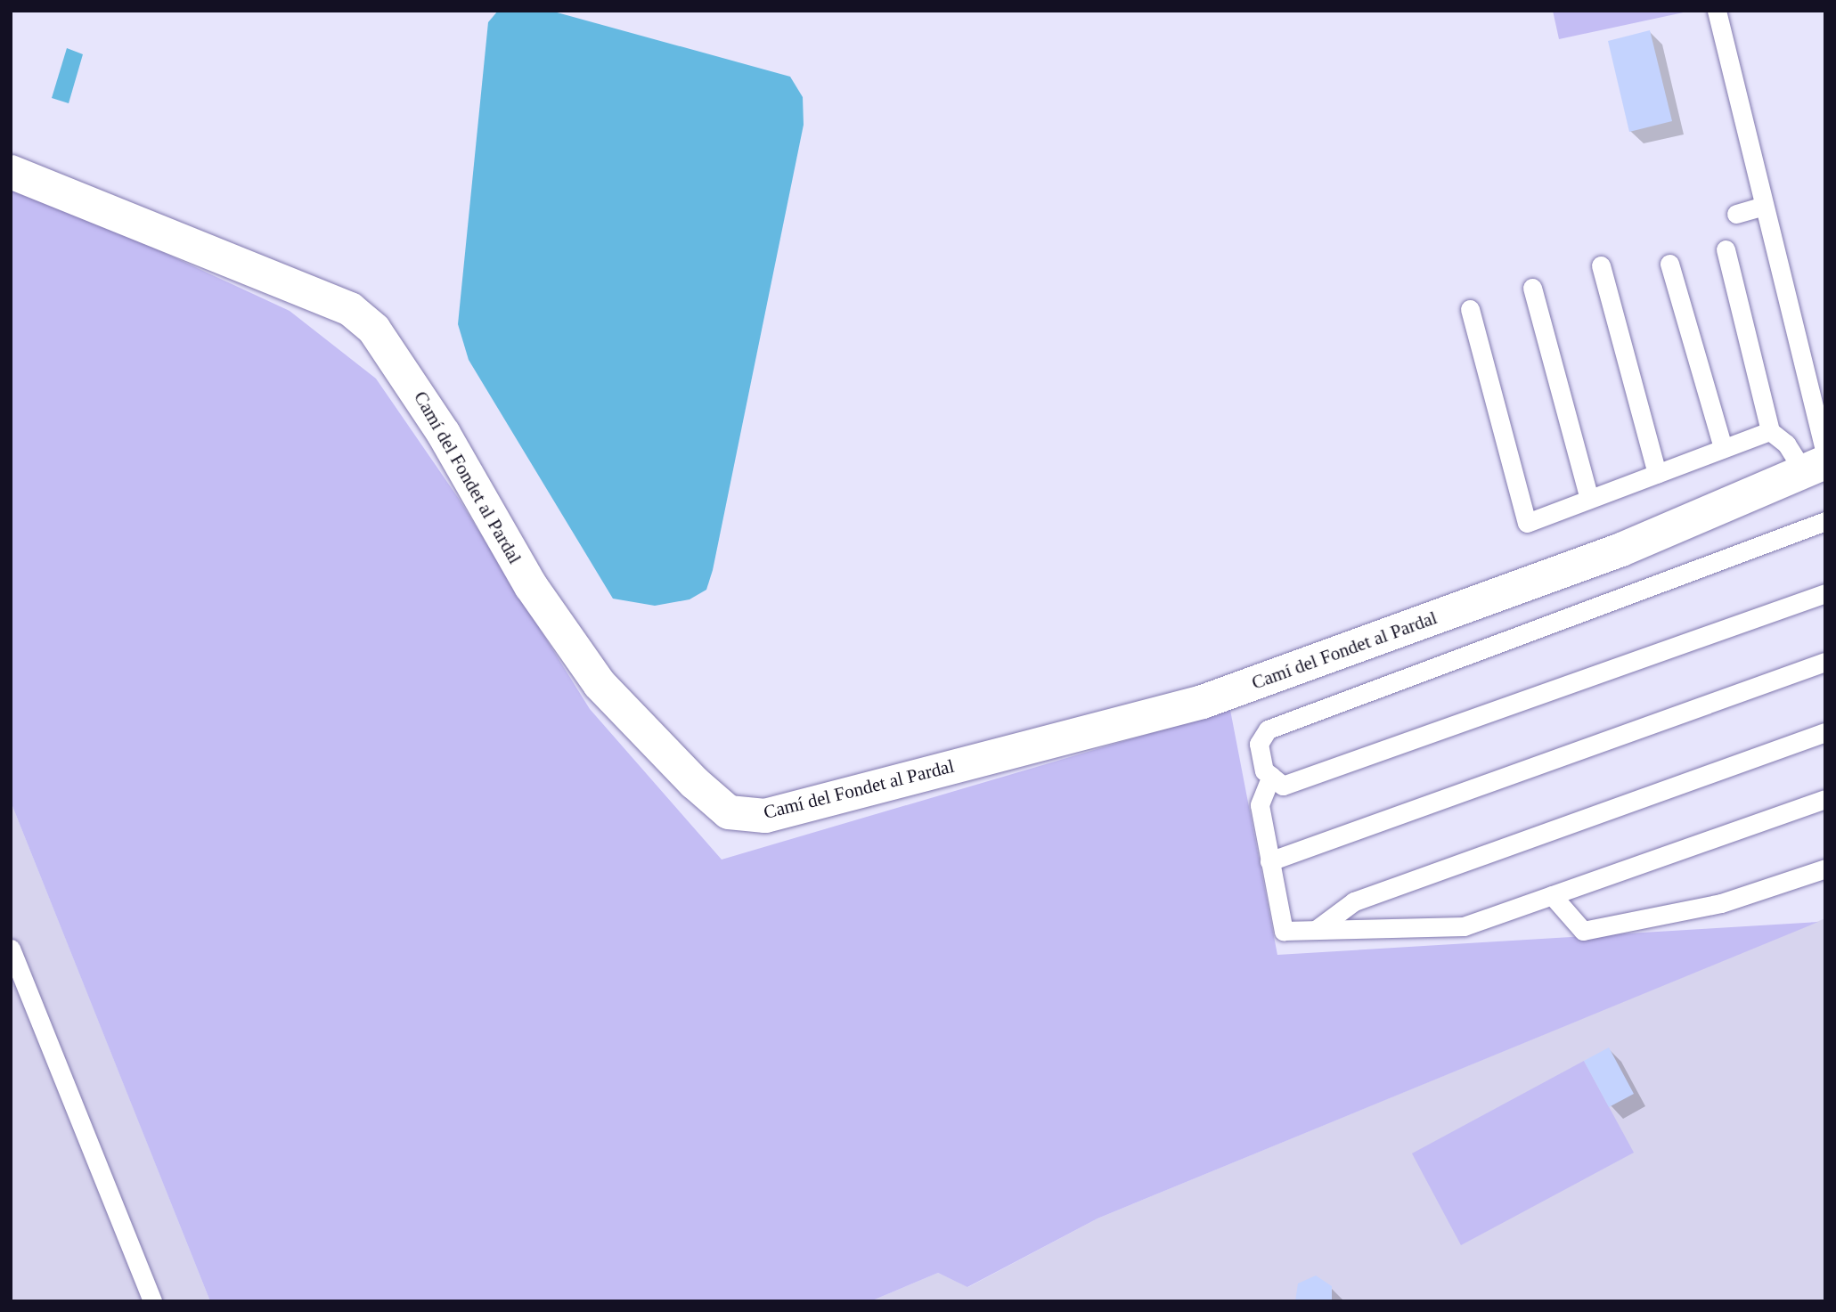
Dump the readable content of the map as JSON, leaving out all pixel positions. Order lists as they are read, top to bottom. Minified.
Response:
{"streets":{"street":["Camí del Fondet al Pardal"]}}
